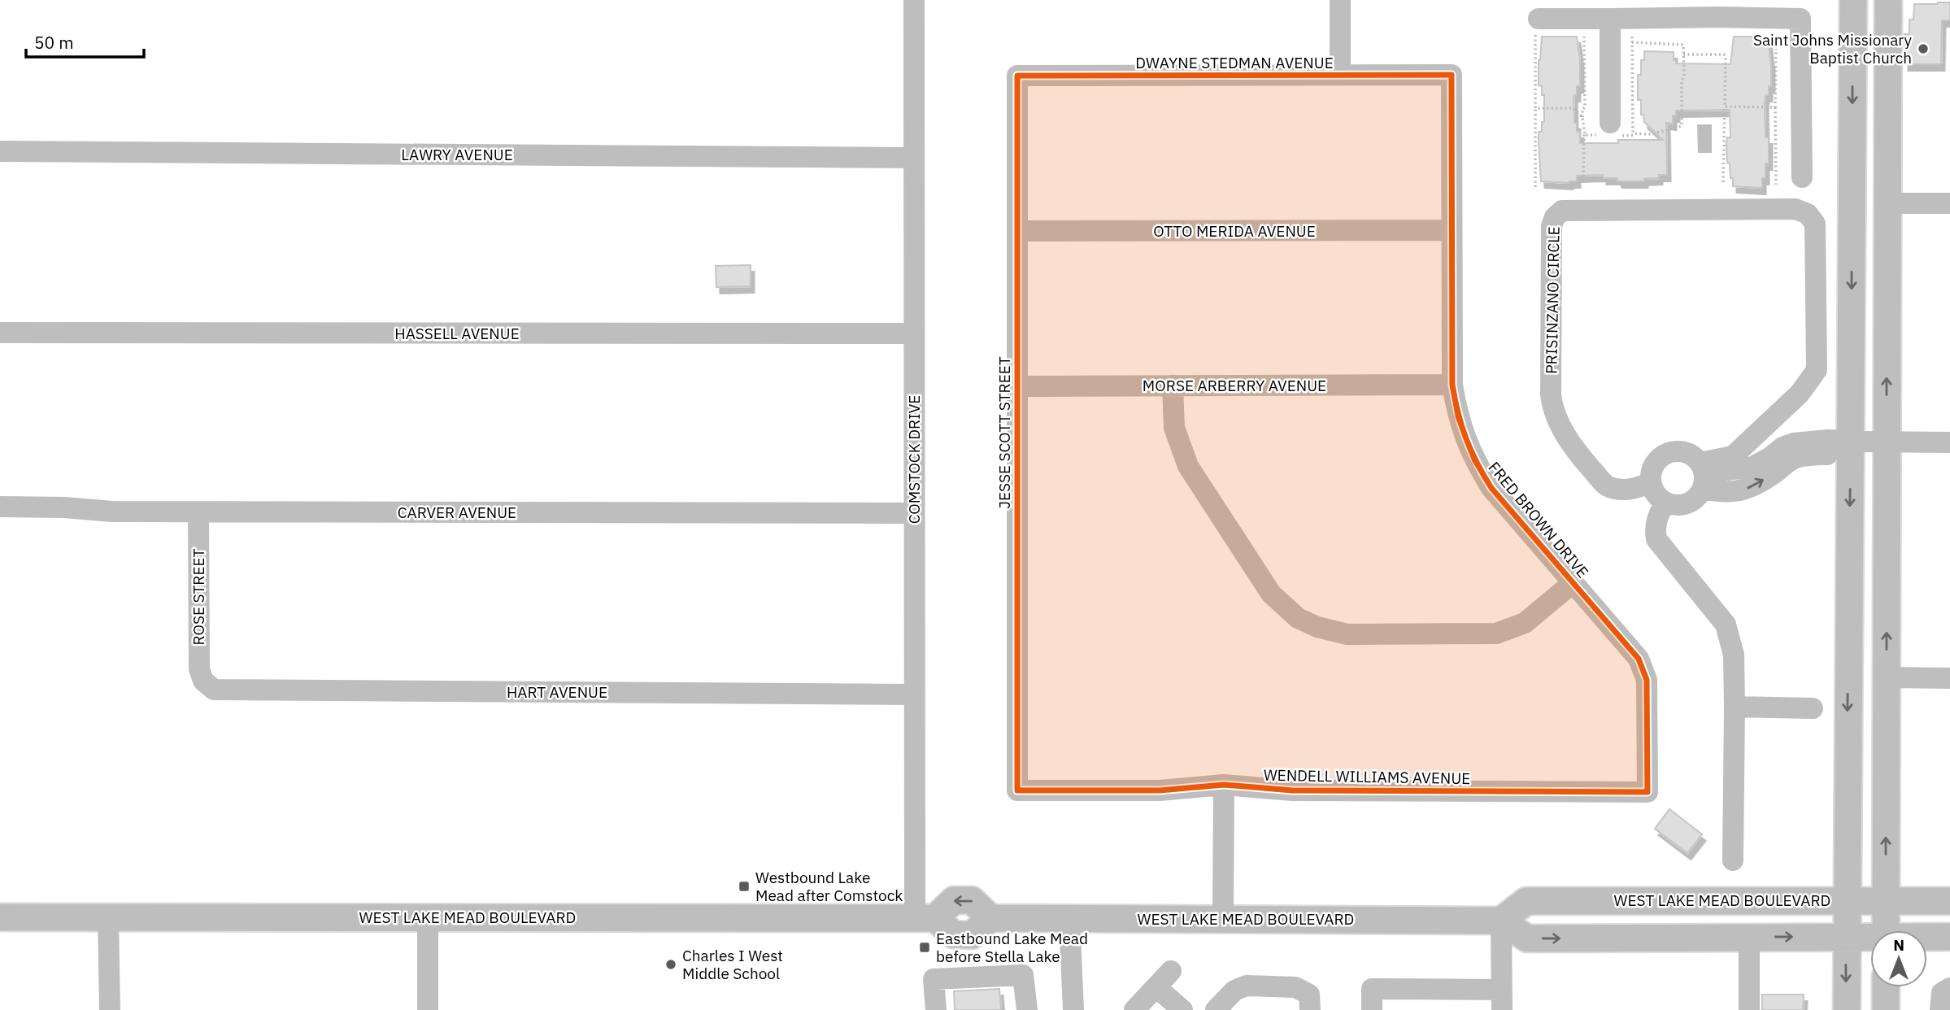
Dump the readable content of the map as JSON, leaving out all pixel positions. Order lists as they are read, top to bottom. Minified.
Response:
{"streets":{"main road":["WEST LAKE MEAD BOULEVARD"],"street":["DWAYNE STEDMAN AVENUE","LAWRY AVENUE","OTTO MERIDA AVENUE","PRISINZANO CIRCLE","HASSELL AVENUE","MORSE ARBERRY AVENUE","JESSE SCOTT STREET","COMSTOCK DRIVE","CARVER AVENUE","FRED BROWN DRIVE","ROSE STREET","HART AVENUE","WENDELL WILLIAMS AVENUE"]},"crossings":[["DWAYNE STEDMAN AVENUE","JESSE SCOTT STREET"],["DWAYNE STEDMAN AVENUE","FRED BROWN DRIVE"],["LAWRY AVENUE","COMSTOCK DRIVE"],["OTTO MERIDA AVENUE","JESSE SCOTT STREET"],["OTTO MERIDA AVENUE","FRED BROWN DRIVE"],["HASSELL AVENUE","COMSTOCK DRIVE"],["MORSE ARBERRY AVENUE","JESSE SCOTT STREET"],["MORSE ARBERRY AVENUE","FRED BROWN DRIVE"],["JESSE SCOTT STREET","WENDELL WILLIAMS AVENUE"],["COMSTOCK DRIVE","CARVER AVENUE"],["COMSTOCK DRIVE","HART AVENUE"],["COMSTOCK DRIVE","WEST LAKE MEAD BOULEVARD"],["CARVER AVENUE","ROSE STREET"],["FRED BROWN DRIVE","WENDELL WILLIAMS AVENUE"],["ROSE STREET","HART AVENUE"]],"places":{"other":["Saint Johns Missionary Baptist Church","Charles I West Middle School"],"transit":["Westbound Lake Mead after Comstock","Eastbound Lake Mead before Stella Lake"]},"scale_bar":"50 m","north":"top"}
